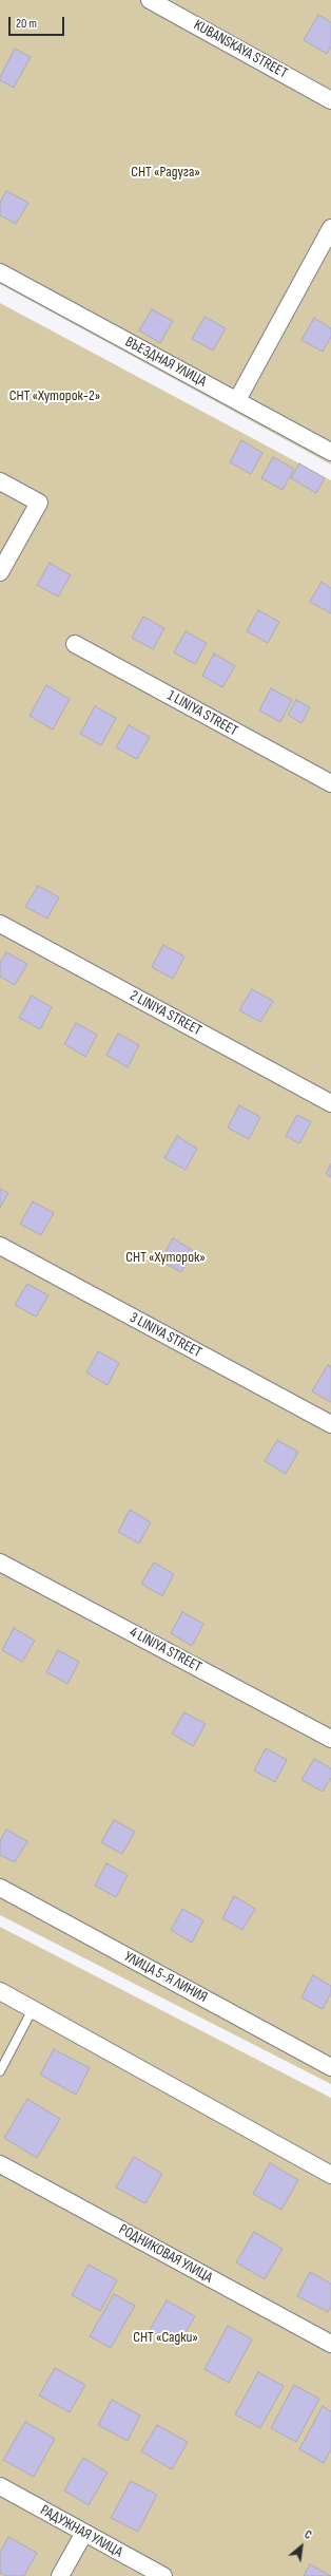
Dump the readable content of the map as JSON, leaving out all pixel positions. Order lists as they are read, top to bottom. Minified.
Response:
{"streets":{"street":["KUBANSKAYA STREET","ВЪЕЗДНАЯ УЛИЦА","1 LINIYA STREET","2 LINIYA STREET","3 LINIYA STREET","4 LINIYA STREET","УЛИЦА 5-Я ЛИНИЯ","РОДНИКОВАЯ УЛИЦА","РАДУЖНАЯ УЛИЦА"]},"parks":["СНТ «Радуга»","СНТ «Хуторок-2»","СНТ «Хуторок»","СНТ «Садки»"],"scale_bar":"20 m","north":"top right"}
